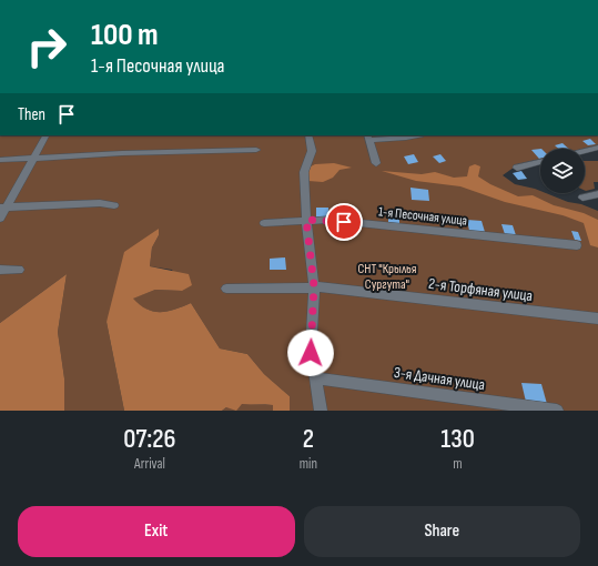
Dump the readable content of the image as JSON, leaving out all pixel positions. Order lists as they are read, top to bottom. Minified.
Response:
{"streets":{"street":["1-я Песочная улица","2-я Торфяная улица","3-я Дачная улица"]},"parks":["CНТ \"Крылья Сургута\""],"page":{"turn":["100 m","1-я Песочная улица"],"then":"Then","eta":["07:26","Arrival","2","min","130","m"],"buttons":["Exit","Share"]}}
